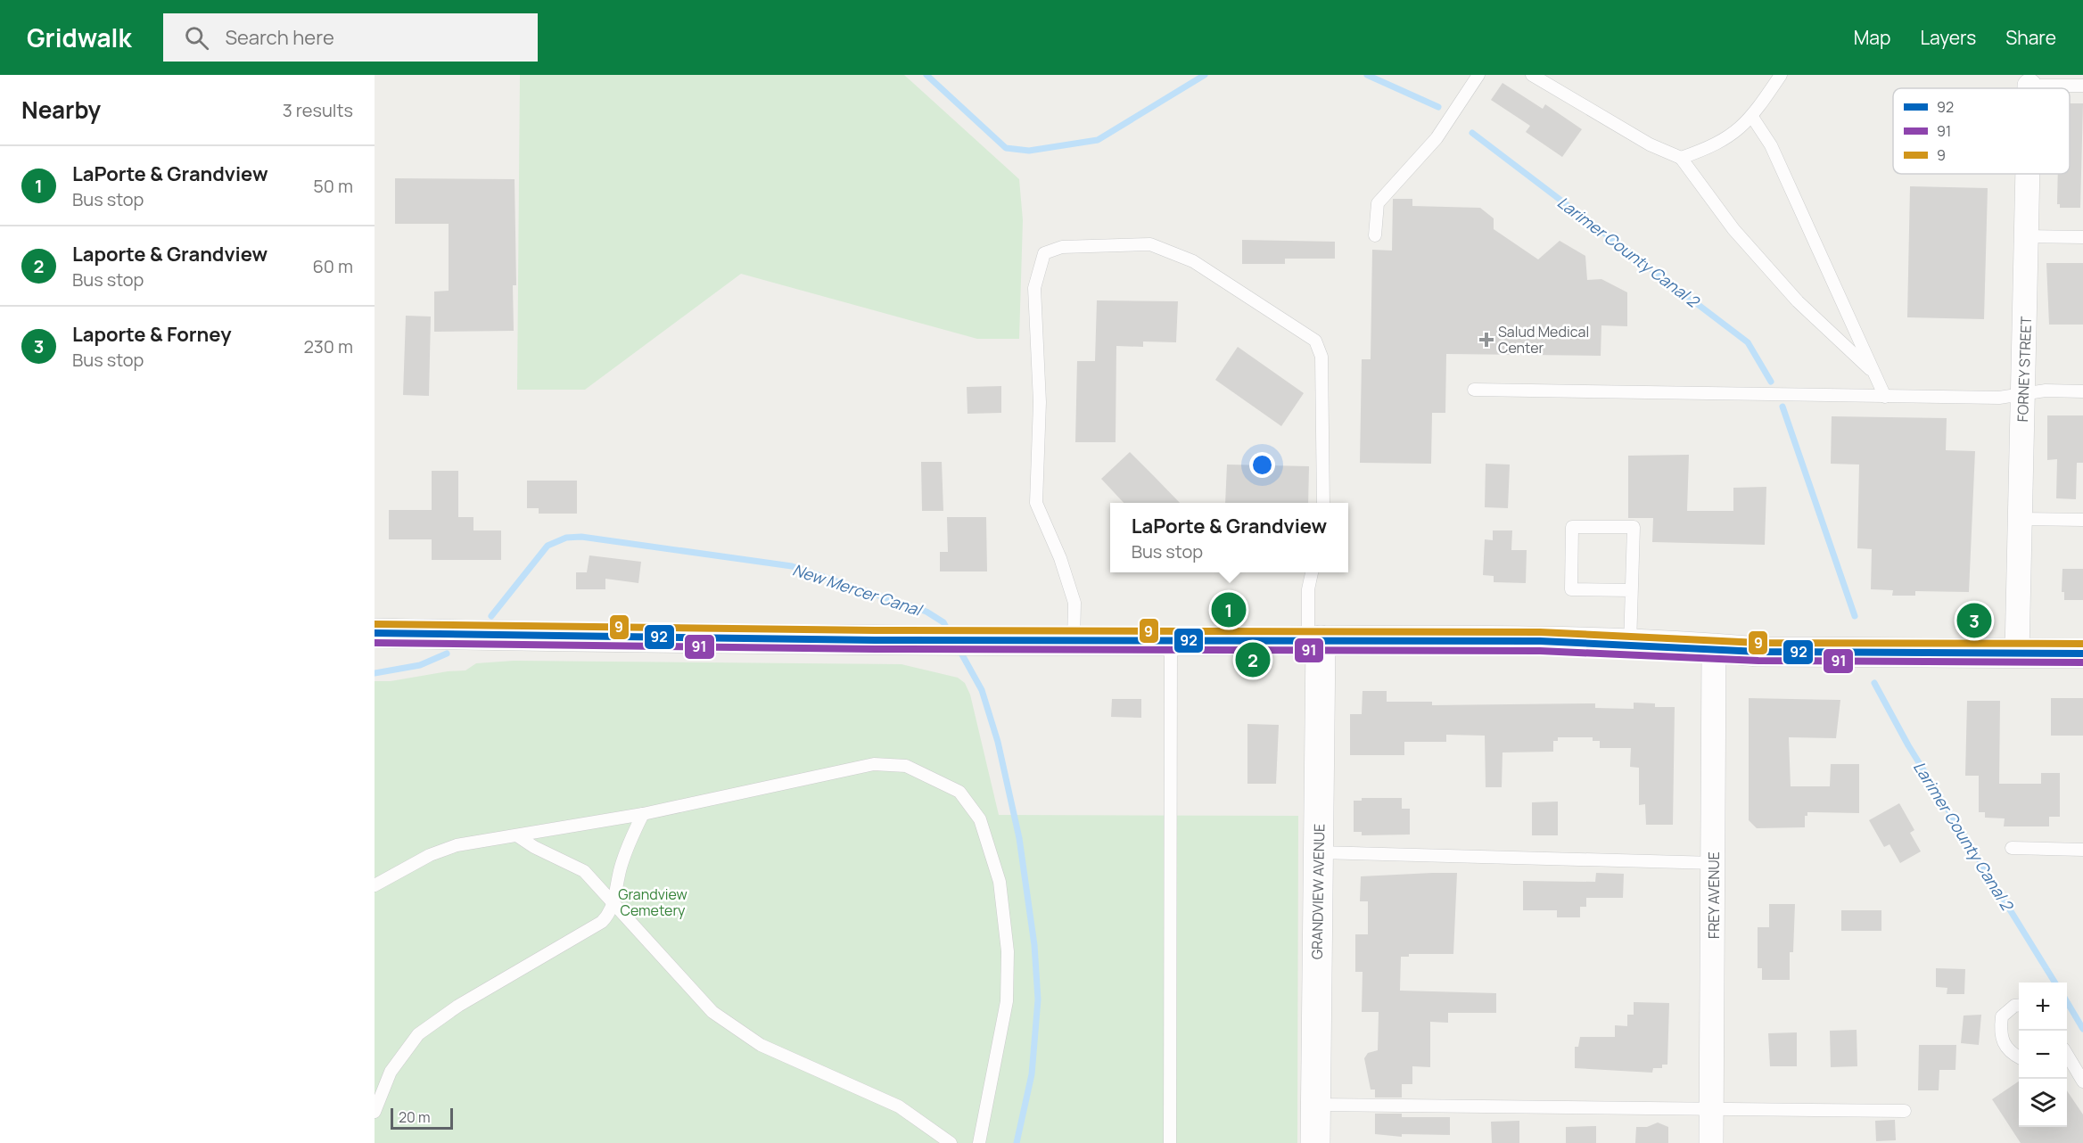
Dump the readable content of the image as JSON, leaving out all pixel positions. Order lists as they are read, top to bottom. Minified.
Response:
{"streets":{"street":["FORNEY STREET","GRANDVIEW AVENUE","FREY AVENUE"]},"water":["Larimer County Canal 2","New Mercer Canal"],"parks":["Grandview Cemetery"],"places":{"health":["Salud Medical Center"]},"lines":["transit line 9","transit line 92","transit line 91"],"legend":["92","91","9"],"scale_bar":"20 m","page":{"header":"Gridwalk","search":"Search here","nav":["Map","Layers","Share"],"heading":["Nearby","3 results"],"list":[{"mark":"1","name":"LaPorte & Grandview","note":"Bus stop","value":"50 m"},{"mark":"2","name":"Laporte & Grandview","note":"Bus stop","value":"60 m"},{"mark":"3","name":"Laporte & Forney","note":"Bus stop","value":"230 m"}],"popup":["LaPorte & Grandview","Bus stop"],"pins":["1","3","2"],"map_buttons":["+","−"],"scale":"20 m"}}
